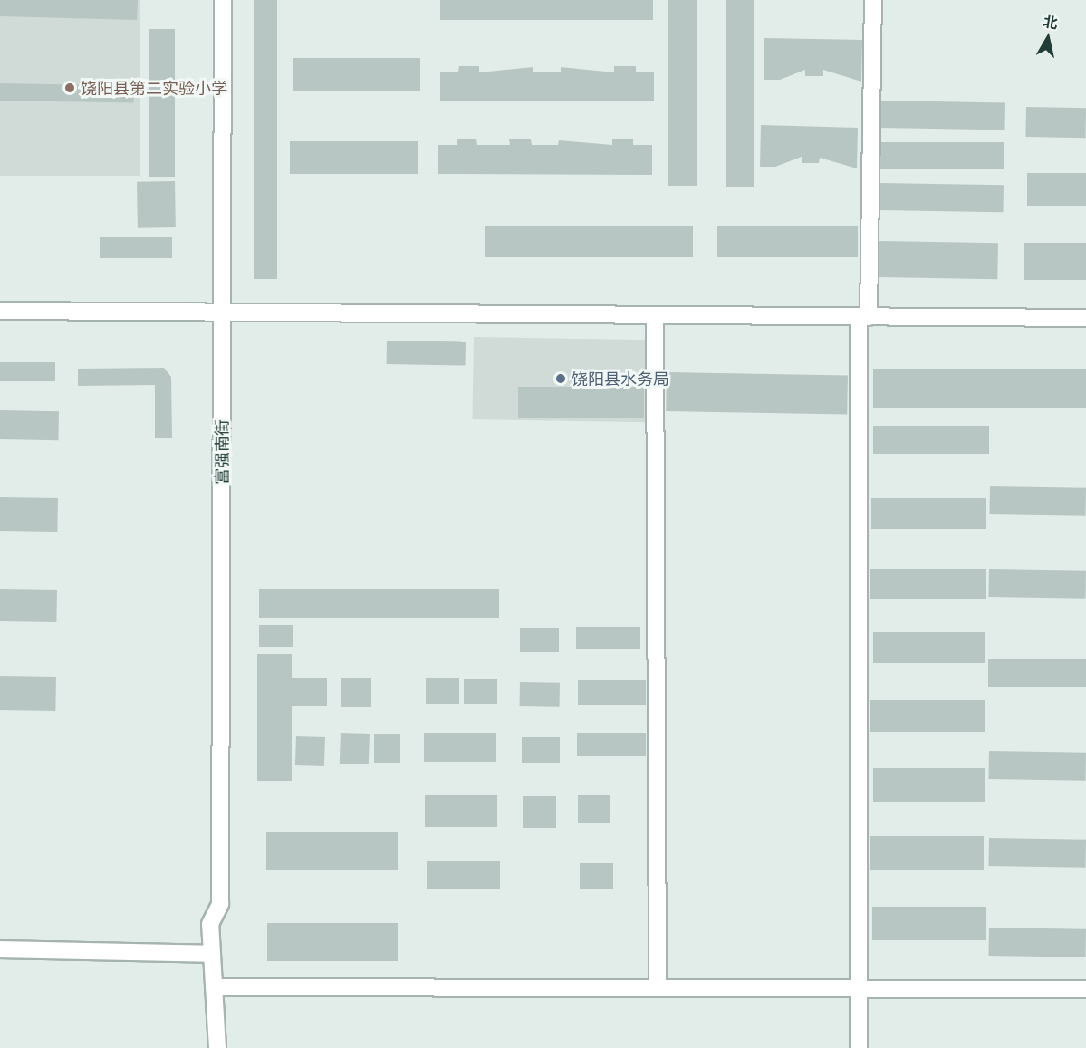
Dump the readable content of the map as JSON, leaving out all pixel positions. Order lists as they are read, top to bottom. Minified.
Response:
{"streets":{"street":["富强南街"]},"places":["饶阳县第二实验小学","饶阳县水务局"],"north":"top"}
